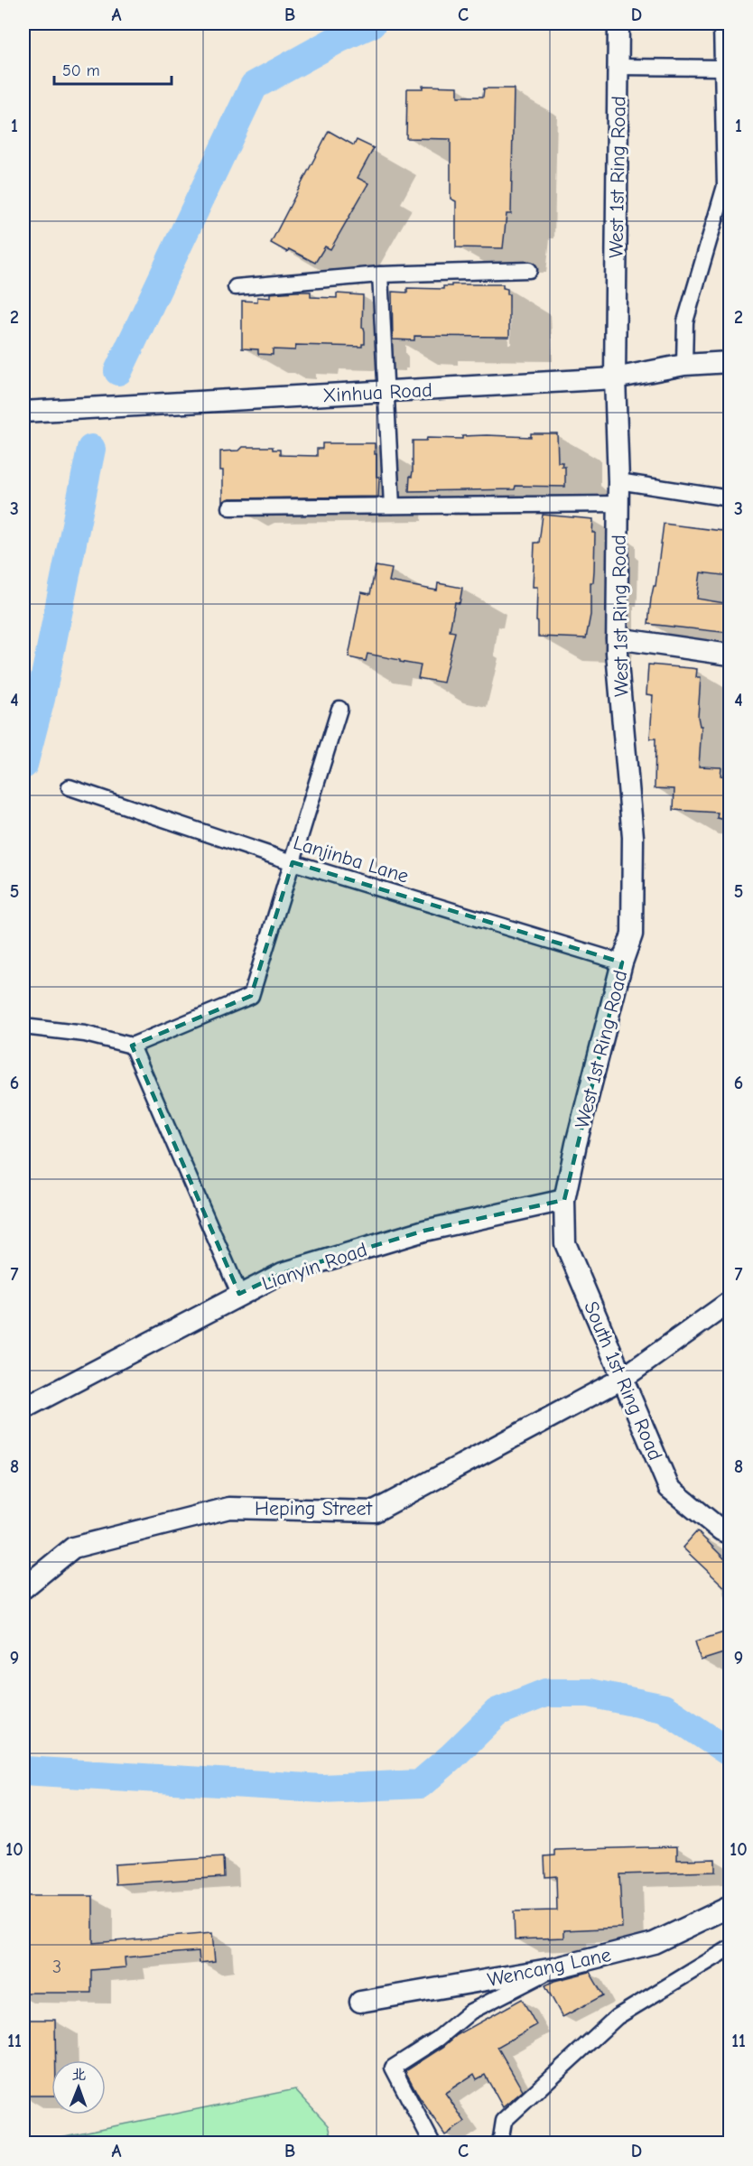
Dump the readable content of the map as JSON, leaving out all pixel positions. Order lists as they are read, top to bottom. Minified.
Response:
{"streets":{"street":["West 1st Ring Road","Xinhua Road","Lanjinba Lane","Lianyin Road","South 1st Ring Road","Heping Street","Wencang Lane"]},"crossings":[["West 1st Ring Road","Xinhua Road"],["West 1st Ring Road","Lanjinba Lane"],["West 1st Ring Road","Lianyin Road"],["West 1st Ring Road","South 1st Ring Road"],["Lianyin Road","South 1st Ring Road"],["South 1st Ring Road","Heping Street"]],"house_numbers":["3"],"scale_bar":"50 m","north":"top","grid":{"columns":["A","B","C","D"],"rows":["1","2","3","4","5","6","7","8","9","10","11"]}}
